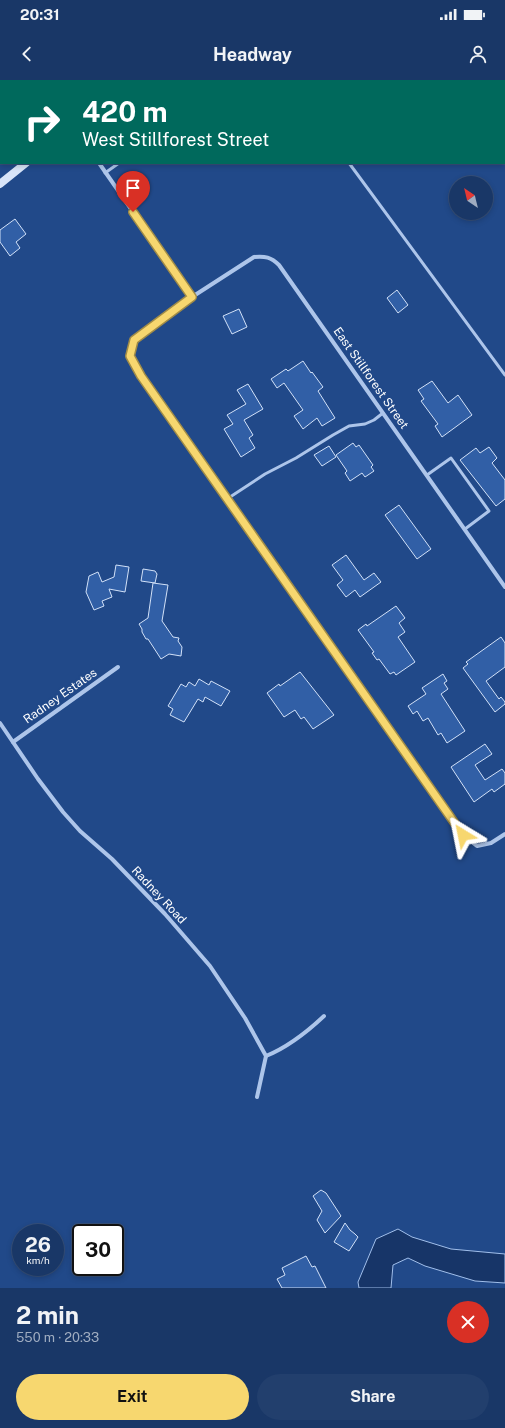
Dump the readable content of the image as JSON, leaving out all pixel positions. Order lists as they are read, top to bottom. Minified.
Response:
{"streets":{"street":["East Stillforest Street","Radney Estates","Radney Road"]},"crossings":[["Radney Estates","Radney Road"]],"north":"top left","page":{"status":"20:31","header":"Headway","turn":["420 m","West Stillforest Street"],"speed":"26 km/h","limit":"30","heading":["2 min","550 m · 20:33"],"buttons":["Exit","Share"]}}
